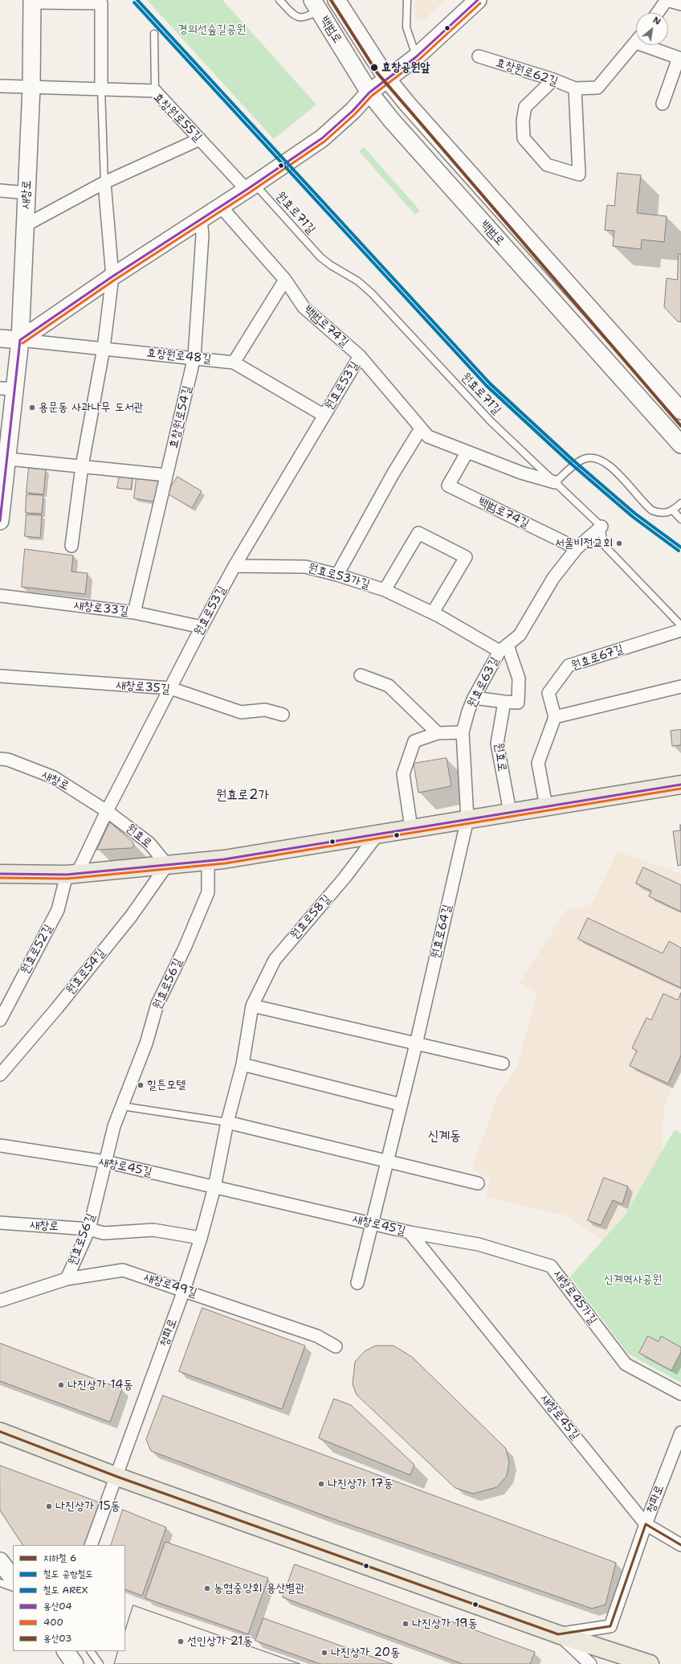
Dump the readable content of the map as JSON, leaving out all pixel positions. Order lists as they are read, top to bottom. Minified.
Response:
{"streets":{"main road":["백범로","새창로","원효로","청파로"],"street":["효창원로62길","효창원로55길","백범로74길","효창원로48길","원효로53길","효창원로54길","원효로53가길","새창로33길","원효로67길","원효로63길","새창로35길","원효로58길","원효로64길","원효로52길","원효로54길","원효로56길","새창로45길","새창로49길","새창로45가길"],"lane":["원효로71길"]},"crossings":[["효창원로55길","새창로"],["효창원로55길","원효로71길"],["새창로","효창원로48길"],["새창로","원효로53길"],["새창로","원효로"],["새창로","원효로56길"],["원효로71길","백범로74길"],["원효로71길","원효로63길"],["백범로74길","원효로53길"],["백범로74길","원효로63길"],["효창원로48길","원효로53길"],["효창원로48길","효창원로54길"],["원효로53길","원효로53가길"],["원효로53길","새창로33길"],["원효로53길","새창로35길"],["원효로53길","원효로"],["원효로53길","원효로52길"],["효창원로54길","새창로33길"],["원효로53가길","원효로63길"],["원효로63길","원효로"],["원효로63길","원효로64길"],["원효로","원효로58길"],["원효로","원효로64길"],["원효로","원효로52길"],["원효로","원효로54길"],["원효로","원효로56길"],["원효로58길","새창로45길"],["원효로58길","청파로"],["원효로64길","새창로45길"],["원효로56길","새창로45길"],["원효로56길","새창로49길"],["새창로45길","새창로45가길"],["새창로45길","청파로"],["새창로49길","청파로"]],"districts":["원효로2가","신계동"],"parks":["경의선숲길공원","신계역사공원"],"places":["효창공원앞","용문동 사과나무 도서관","서울비전교회","힐튼모텔","나진상가 14동","나진상가 17동","나진상가 15동","농협중앙회 용산별관","나진상가 19동","선인상가 21동","나진상가 20동"],"lines":["metro line 6","rail line 공항철도","transit line 용산04","rail line AREX","transit line 400","transit line 용산03"],"legend":["지하철 6","철도 공항철도","철도 AREX","용산04","400","용산03"],"north":"top right"}
